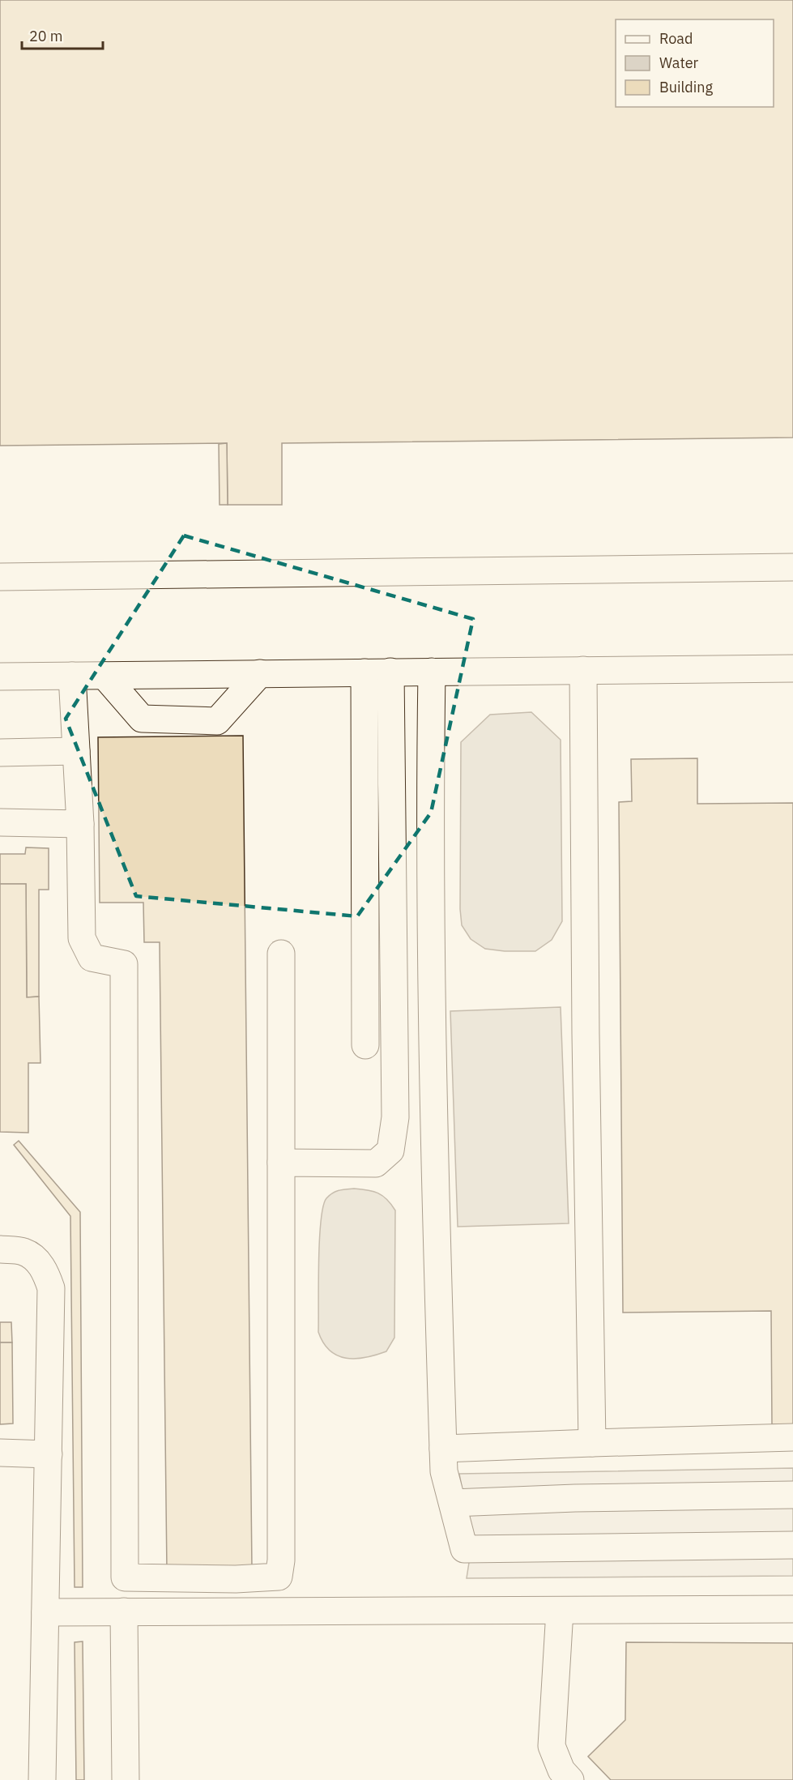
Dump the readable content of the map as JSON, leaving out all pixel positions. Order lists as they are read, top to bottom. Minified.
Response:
{"legend":["Road","Water","Building"],"scale_bar":"20 m"}
